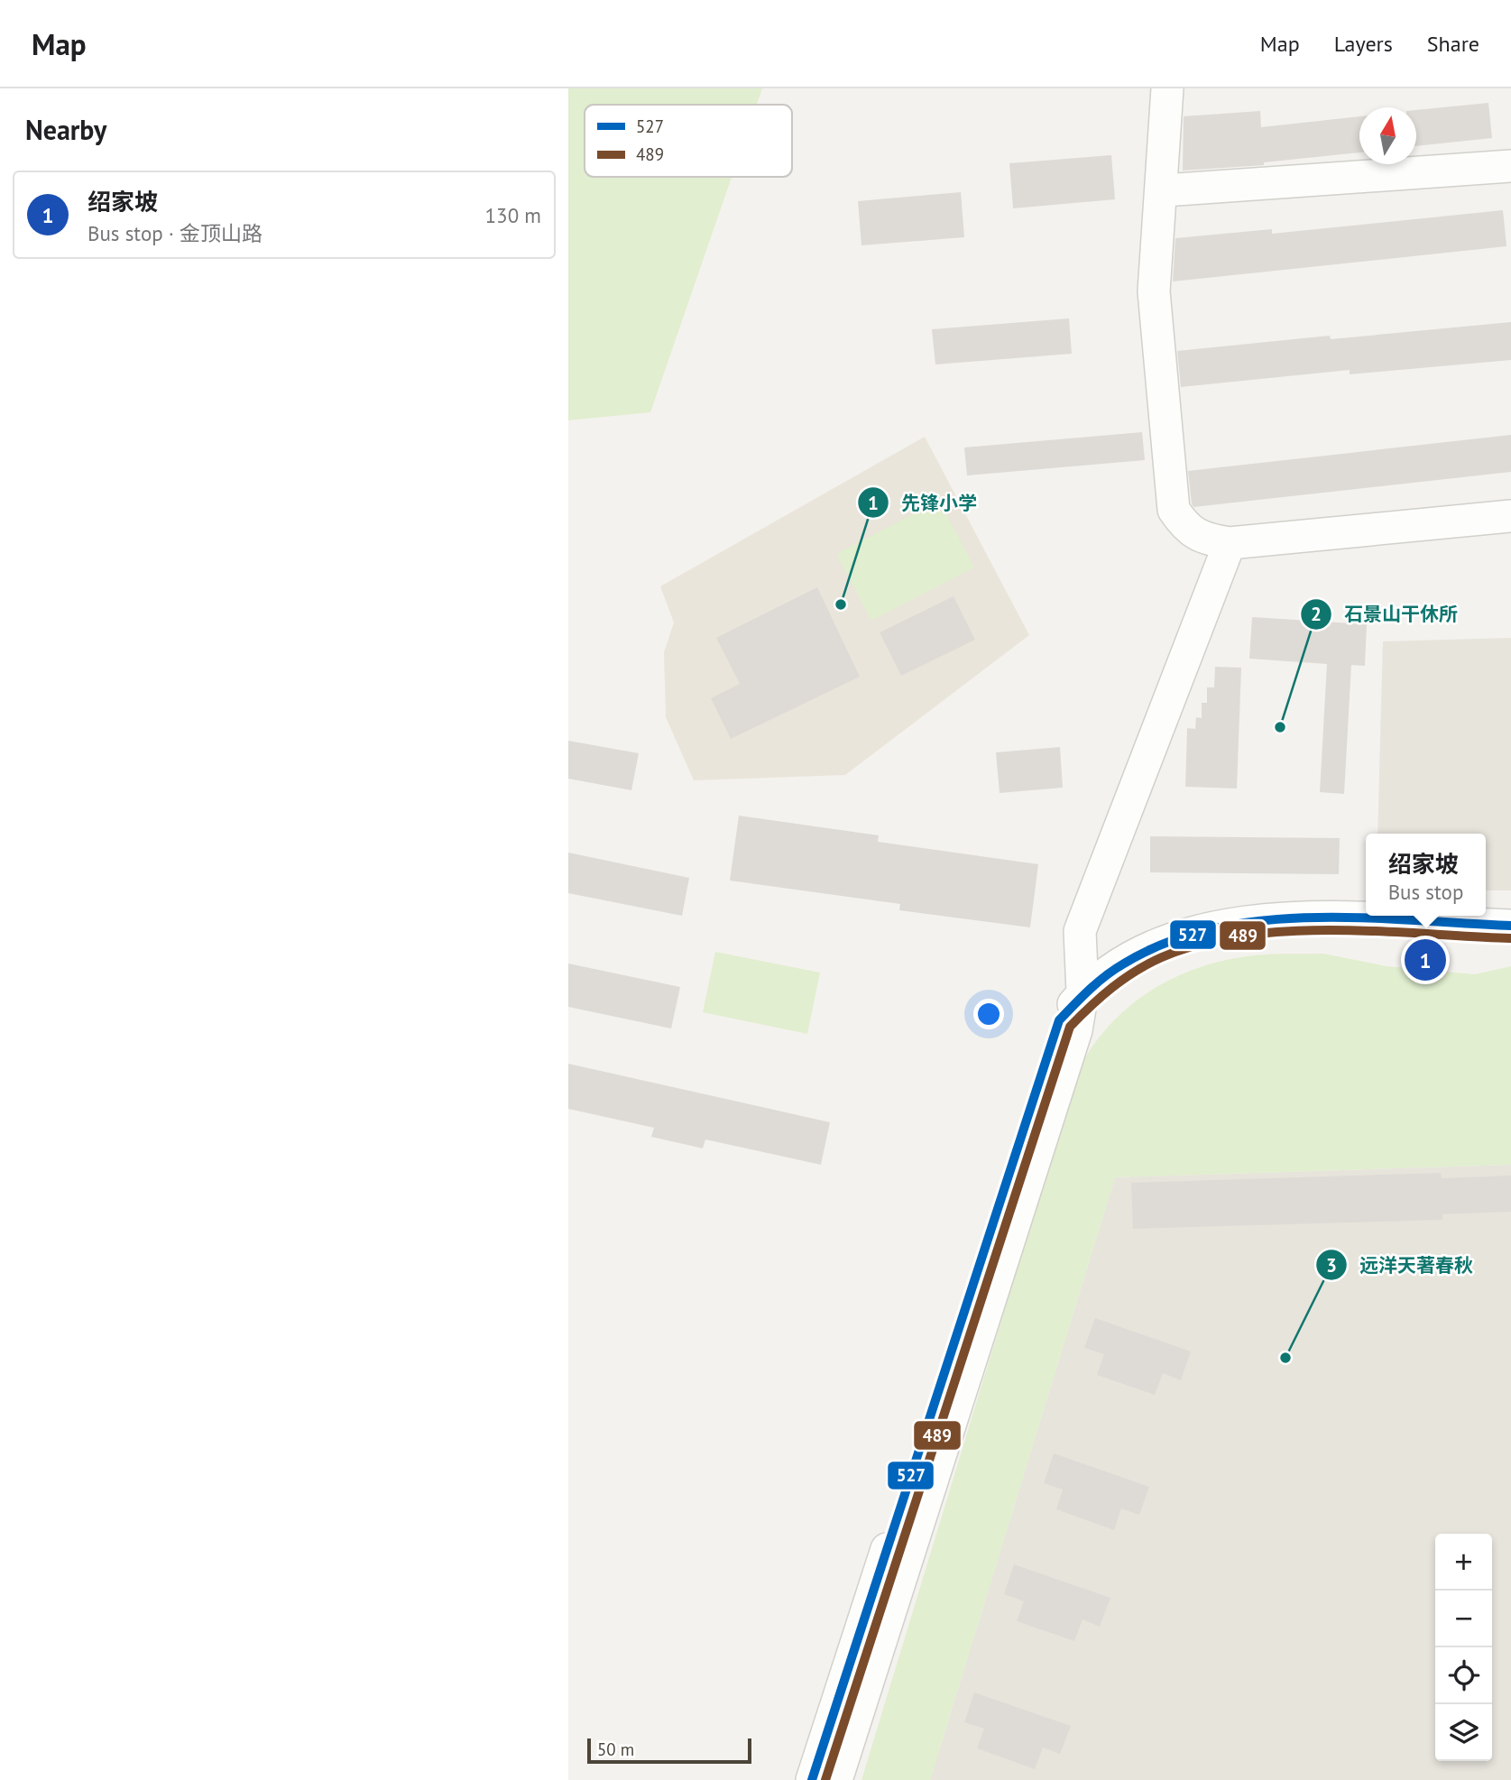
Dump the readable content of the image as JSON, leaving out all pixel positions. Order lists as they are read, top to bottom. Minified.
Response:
{"places":["先锋小学","石景山干休所","远洋天著春秋"],"lines":["transit line 527","transit line 489"],"legend":["527","489"],"scale_bar":"50 m","north":"top","page":{"header":"Map","nav":["Map","Layers","Share"],"heading":"Nearby","list":[{"mark":"1","name":"绍家坡","note":"Bus stop · 金顶山路","value":"130 m"}],"popup":["绍家坡","Bus stop"],"pins":"1","map_buttons":["+","−"],"scale":"50 m"}}
